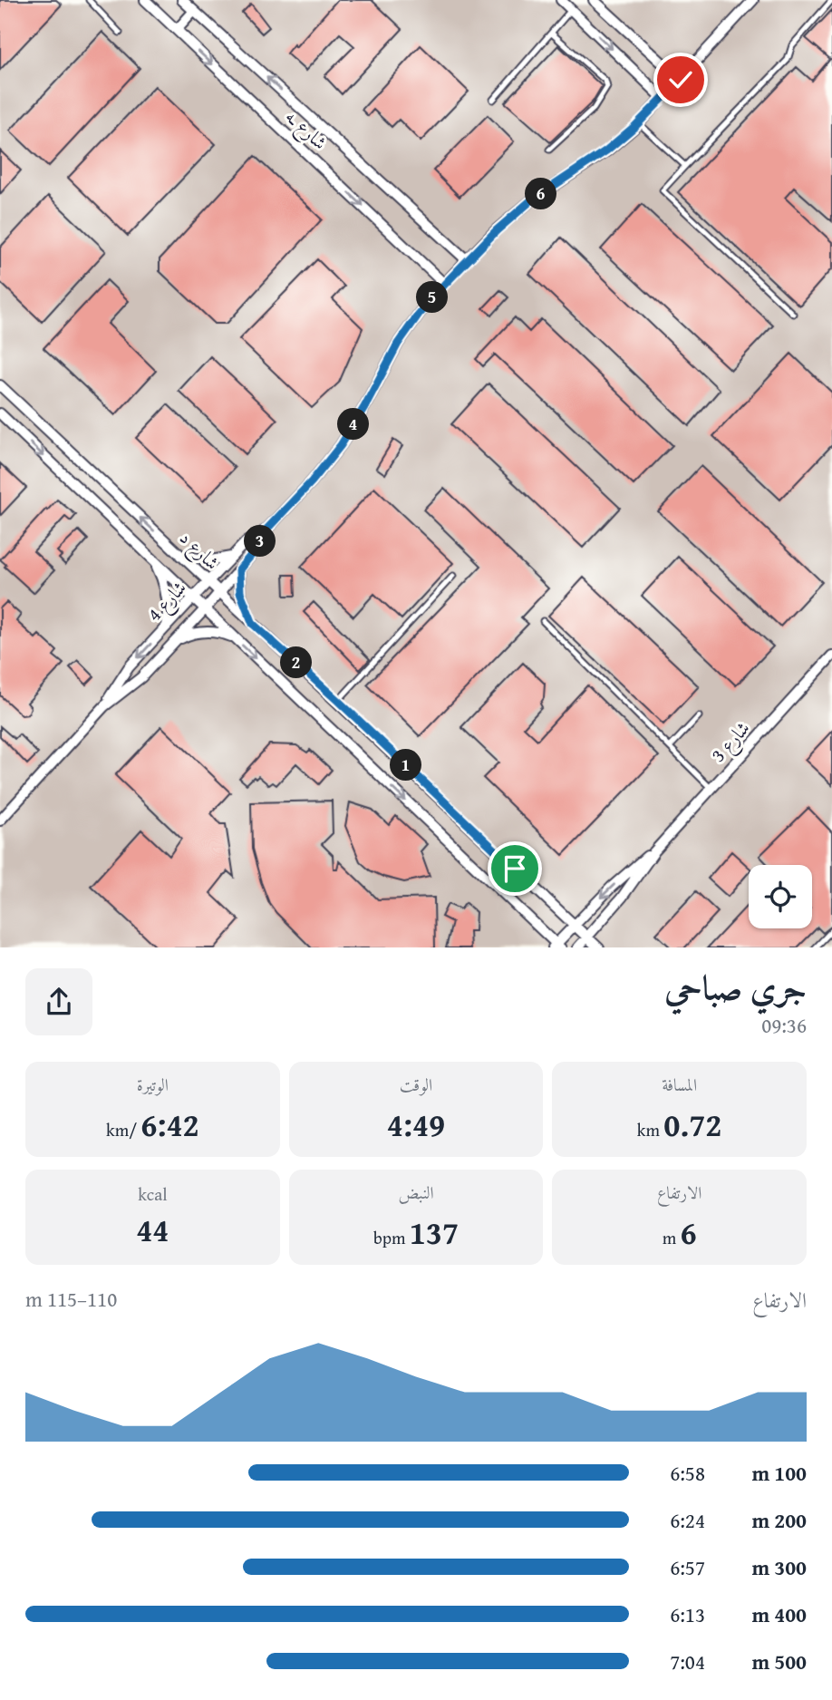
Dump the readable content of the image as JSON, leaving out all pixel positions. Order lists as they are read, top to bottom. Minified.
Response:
{"streets":{"street":["شارع ـه","شارع د","شارع 4","شارع 3"]},"crossings":[["شارع ـه","شارع 4"],["شارع د","شارع 4"],["شارع د","شارع 3"]],"page":{"pins":["6","5","4","3","2","1"],"heading":["جري صباحي","09:36"],"stats":[["المسافة","0.72 km"],["الوقت","4:49"],["الوتيرة","6:42 /km"],["الارتفاع","6 m"],["النبض","137 bpm"],["kcal","44"]],"chart":["الارتفاع","110–115 m"],"list":[{"name":"100 m","note":"6:58"},{"name":"200 m","note":"6:24"},{"name":"300 m","note":"6:57"},{"name":"400 m","note":"6:13"},{"name":"500 m","note":"7:04"}]}}
